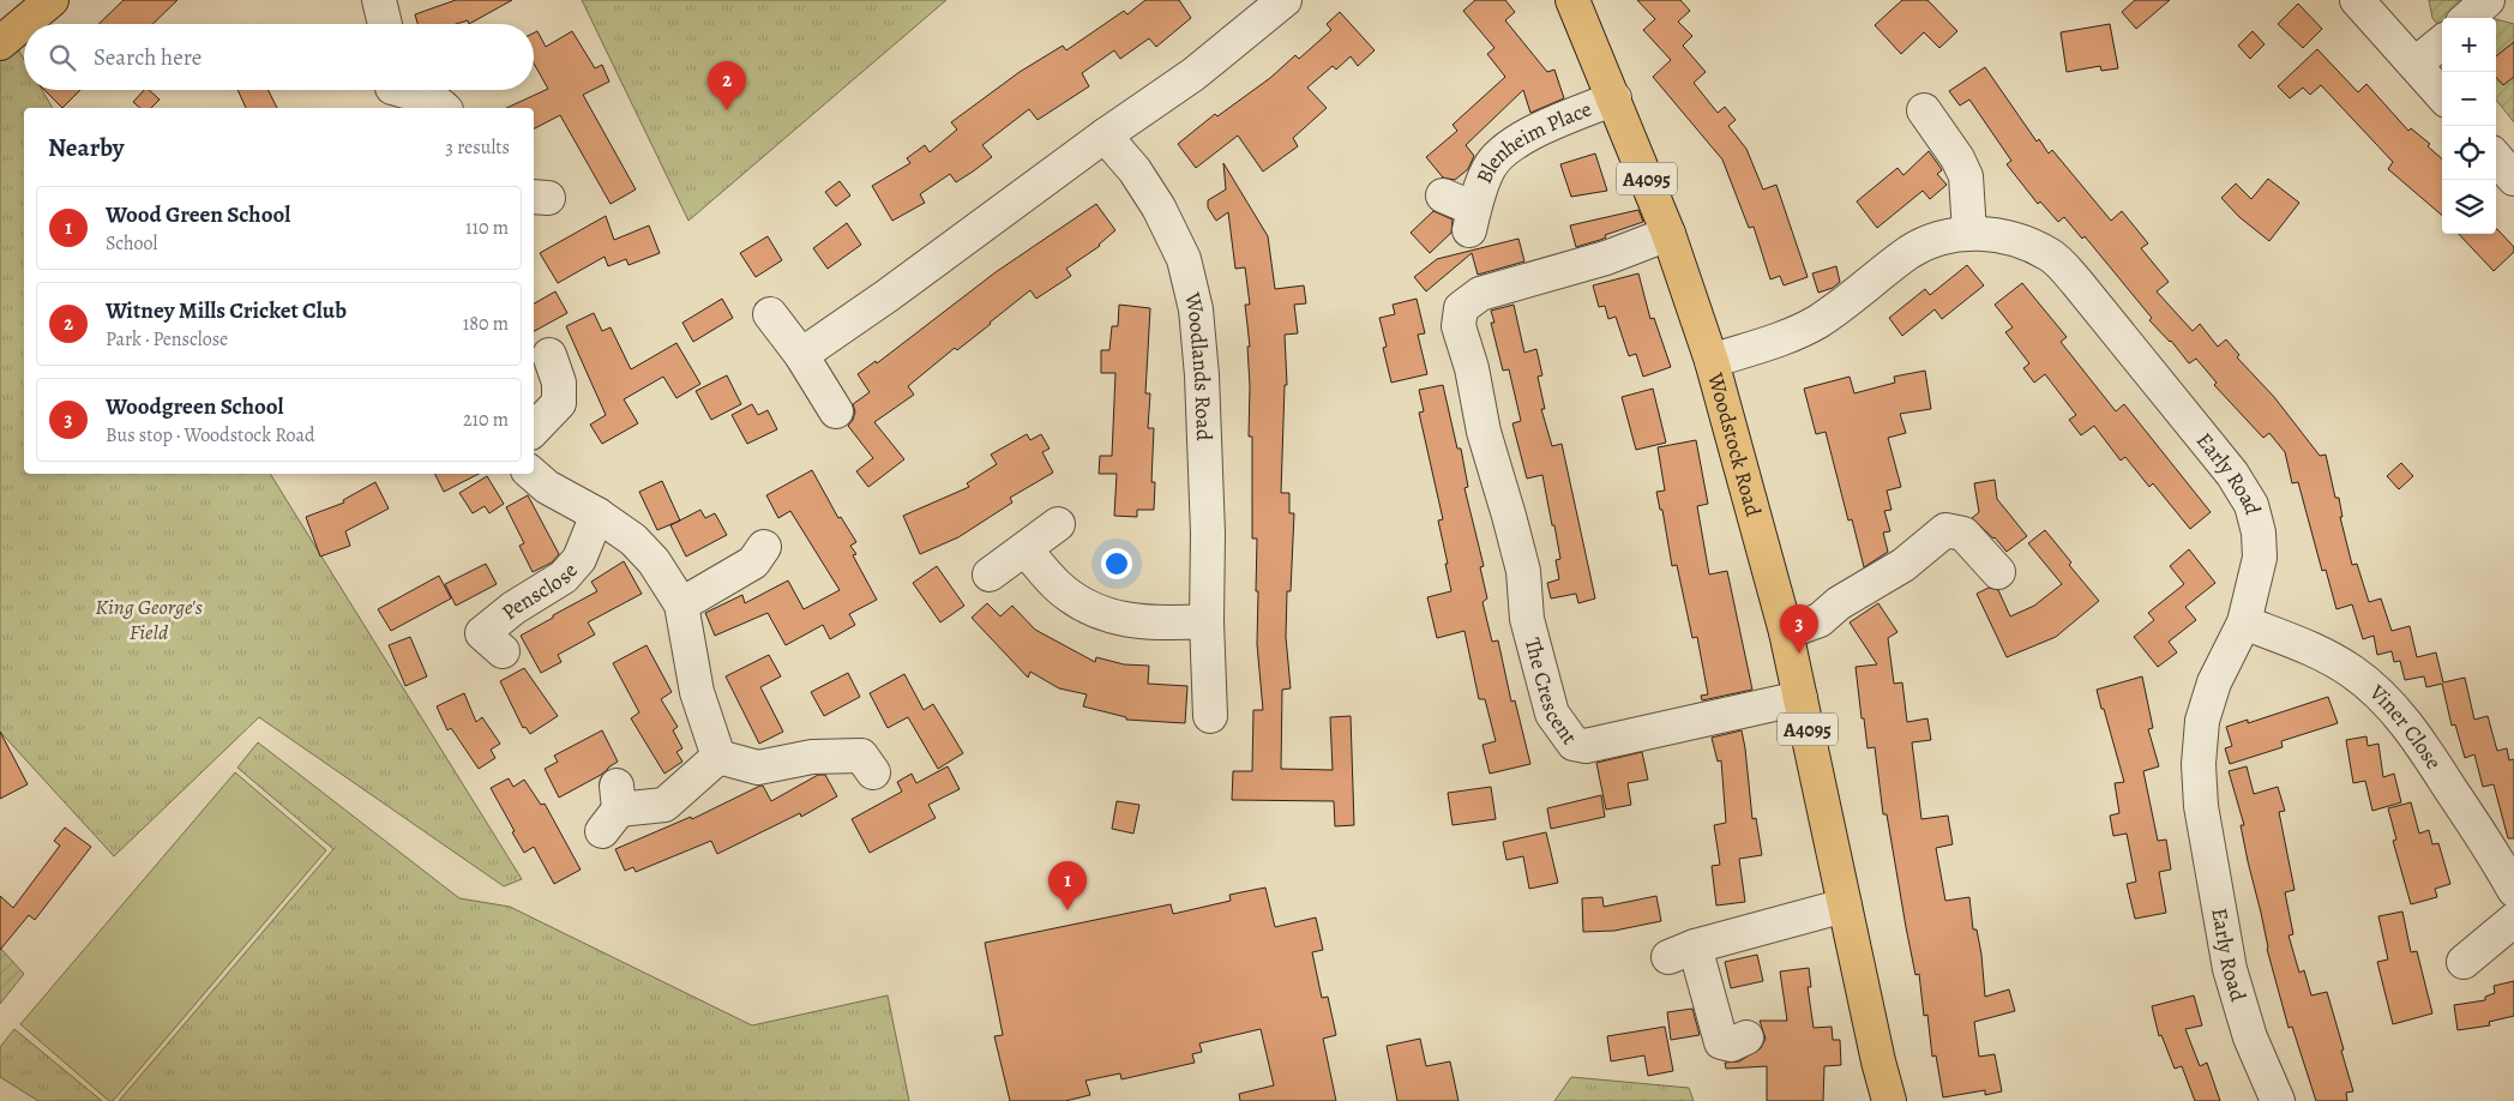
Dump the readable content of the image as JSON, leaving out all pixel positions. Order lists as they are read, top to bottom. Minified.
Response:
{"streets":{"main road":["A4095","Woodstock Road"],"street":["Blenheim Place","Woodlands Road","Early Road","Pensclose","The Crescent","Viner Close"]},"crossings":[["Blenheim Place","Woodstock Road"],["Woodstock Road","Early Road"],["Woodstock Road","The Crescent"],["Early Road","Viner Close"]],"parks":["King George's Field"],"page":{"map_buttons":["+","−"],"search":"Search here","pins":["2","3","1"],"heading":["Nearby","3 results"],"list":[{"mark":"1","name":"Wood Green School","note":"School","value":"110 m"},{"mark":"2","name":"Witney Mills Cricket Club","note":"Park · Pensclose","value":"180 m"},{"mark":"3","name":"Woodgreen School","note":"Bus stop · Woodstock Road","value":"210 m"}]}}
